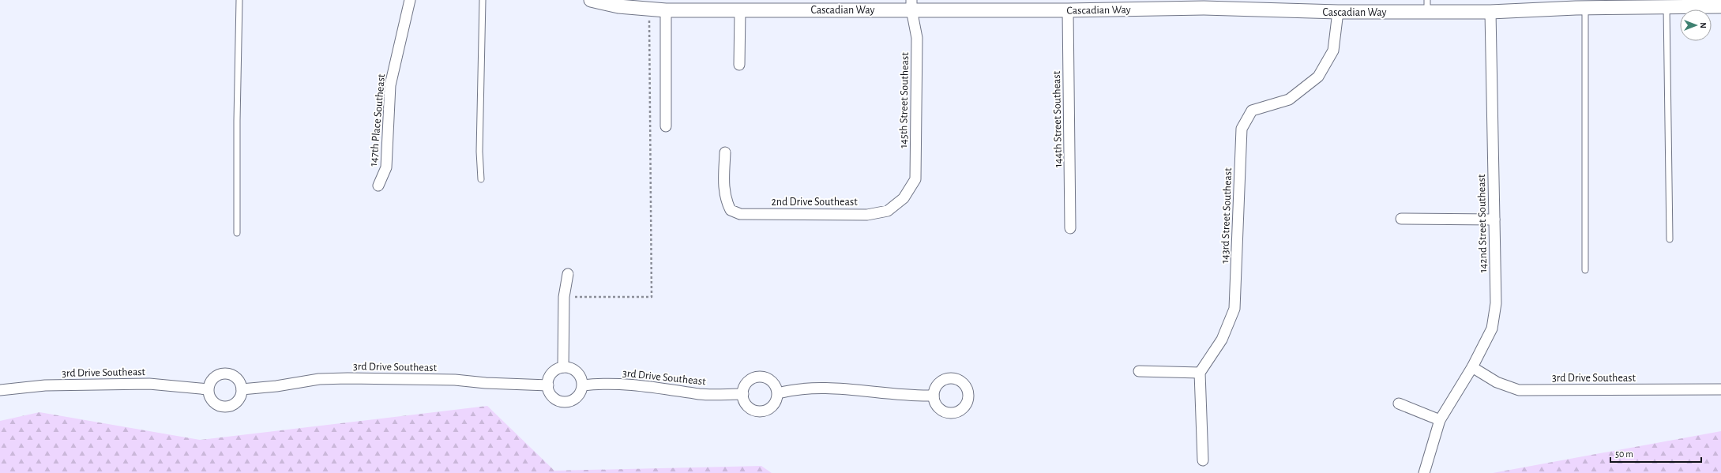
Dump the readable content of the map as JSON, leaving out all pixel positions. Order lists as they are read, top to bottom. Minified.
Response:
{"streets":{"street":["Cascadian Way","145th Street Southeast","144th Street Southeast","147th Place Southeast","2nd Drive Southeast","143rd Street Southeast","142nd Street Southeast","3rd Drive Southeast"]},"crossings":[["Cascadian Way","145th Street Southeast"],["Cascadian Way","144th Street Southeast"],["Cascadian Way","143rd Street Southeast"],["Cascadian Way","142nd Street Southeast"],["145th Street Southeast","2nd Drive Southeast"],["142nd Street Southeast","3rd Drive Southeast"]],"scale_bar":"50 m","north":"right"}
